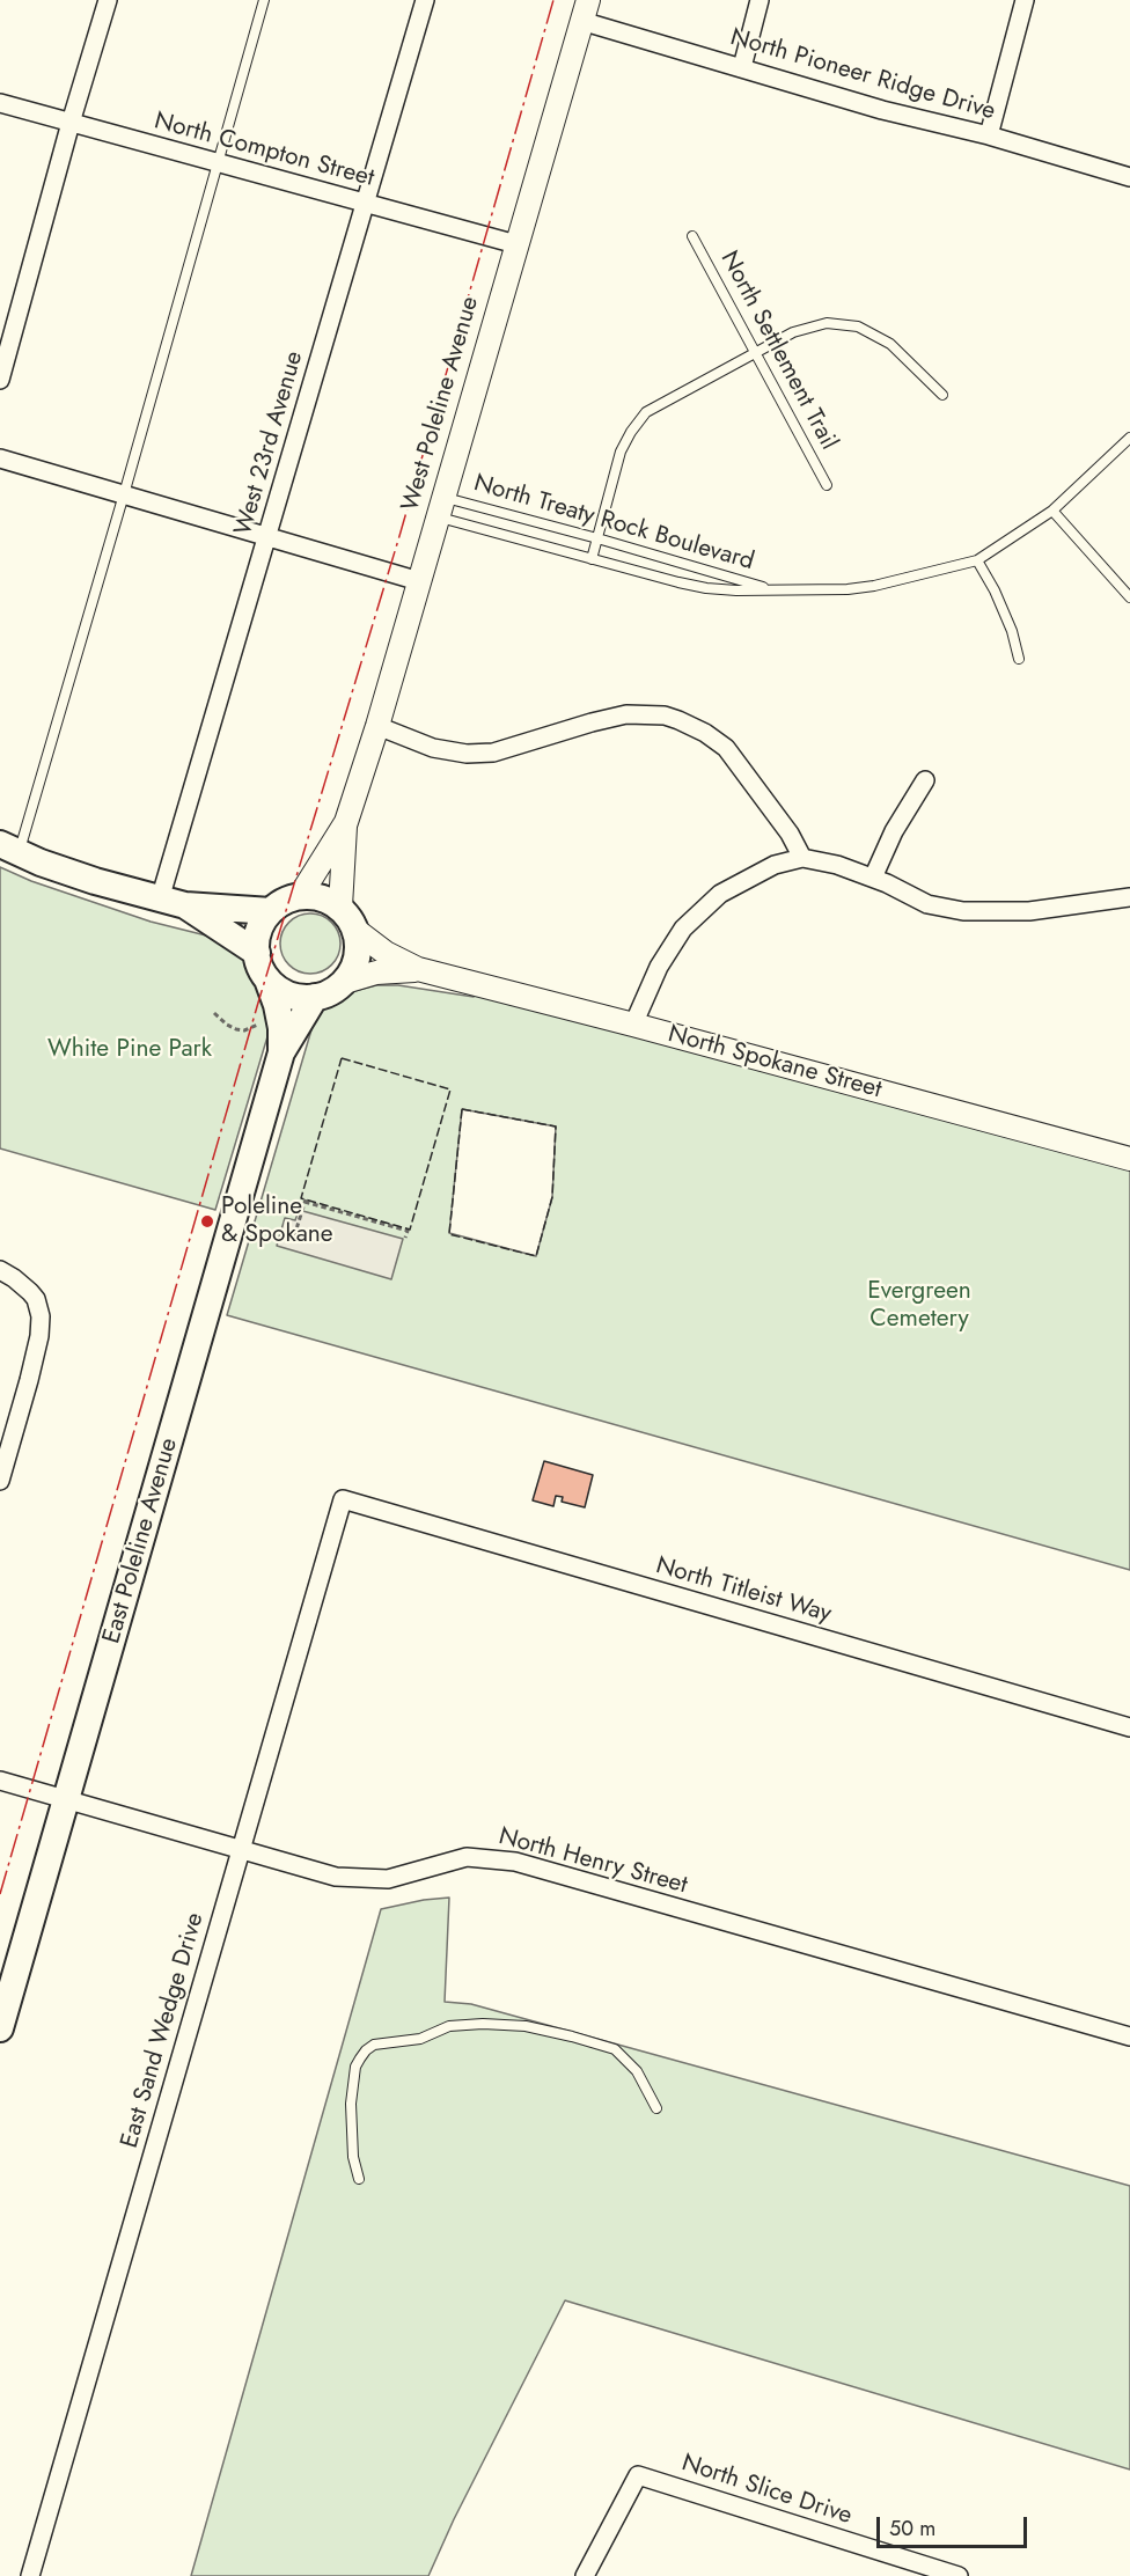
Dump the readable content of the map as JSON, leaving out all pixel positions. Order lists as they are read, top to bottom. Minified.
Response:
{"streets":{"main road":["East Poleline Avenue"],"street":["North Pioneer Ridge Drive","North Compton Street","West Poleline Avenue","West 23rd Avenue","North Spokane Street","North Titleist Way","North Henry Street","East Sand Wedge Drive","North Slice Drive"],"lane":["North Settlement Trail","North Treaty Rock Boulevard"]},"crossings":[["North Pioneer Ridge Drive","West Poleline Avenue"],["North Compton Street","West Poleline Avenue"],["North Compton Street","West 23rd Avenue"],["West Poleline Avenue","North Treaty Rock Boulevard"],["West Poleline Avenue","North Spokane Street"],["West Poleline Avenue","East Poleline Avenue"],["North Spokane Street","East Poleline Avenue"],["East Poleline Avenue","North Henry Street"],["North Titleist Way","East Sand Wedge Drive"],["North Henry Street","East Sand Wedge Drive"]],"parks":["White Pine Park","Evergreen Cemetery"],"places":["Poleline & Spokane"],"scale_bar":"50 m"}
